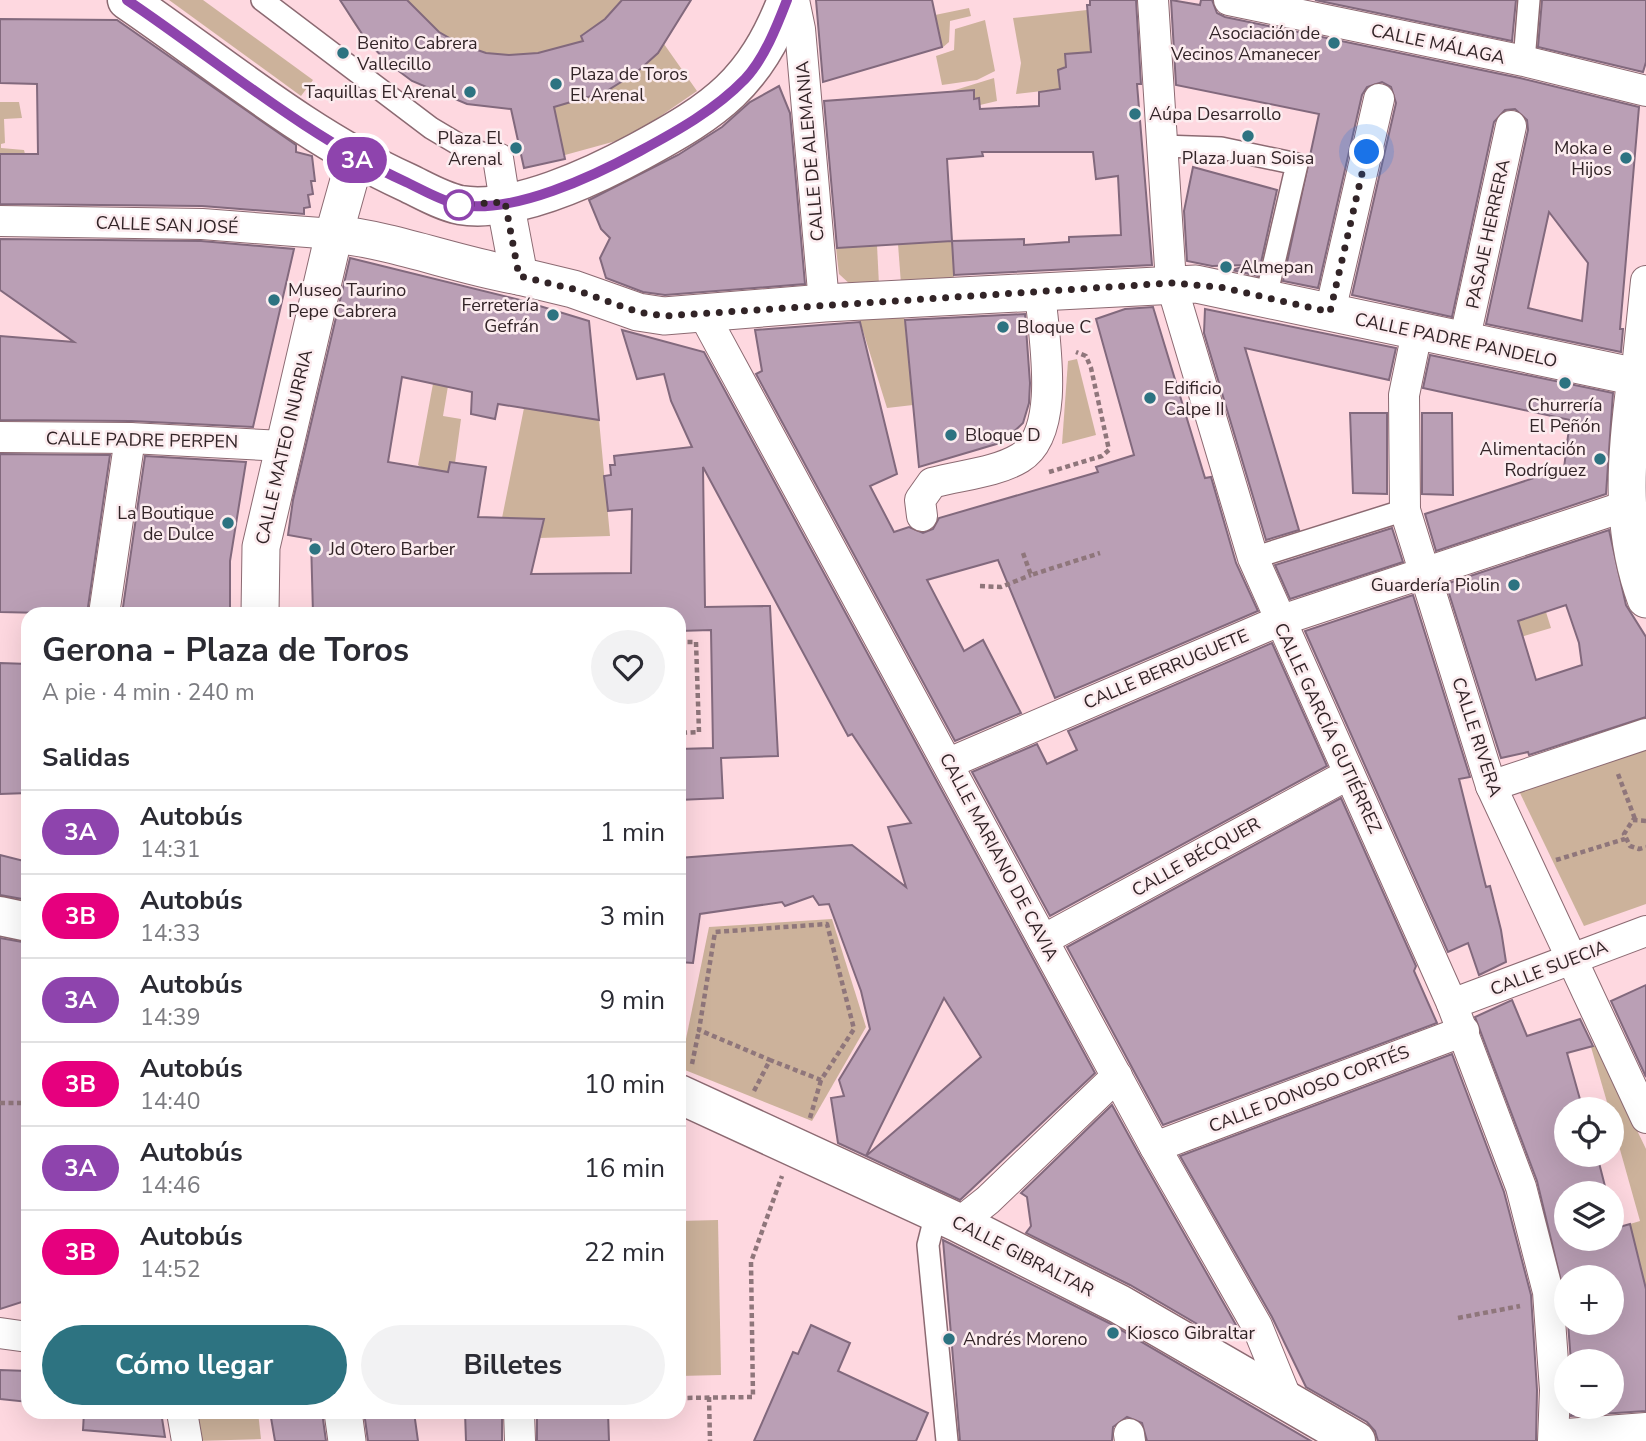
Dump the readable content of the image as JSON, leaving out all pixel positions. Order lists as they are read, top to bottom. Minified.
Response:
{"streets":{"main road":["CALLE GIBRALTAR"],"street":["CALLE MÁLAGA","CALLE DE ALEMANIA","CALLE SAN JOSÉ","PASAJE HERRERA","CALLE PADRE PANDELO","CALLE PADRE PERPEN","CALLE MATEO INURRIA","CALLE BERRUGUETE","CALLE GARCÍA GUTIÉRREZ","CALLE RIVERA","CALLE MARIANO DE CAVIA","CALLE BÉCQUER","CALLE SUECIA","CALLE DONOSO CORTÉS"]},"crossings":[["CALLE DE ALEMANIA","CALLE PADRE PANDELO"],["CALLE SAN JOSÉ","CALLE PADRE PANDELO"],["CALLE SAN JOSÉ","CALLE MATEO INURRIA"],["PASAJE HERRERA","CALLE PADRE PANDELO"],["CALLE PADRE PANDELO","CALLE MATEO INURRIA"],["CALLE PADRE PANDELO","CALLE GARCÍA GUTIÉRREZ"],["CALLE PADRE PANDELO","CALLE RIVERA"],["CALLE PADRE PANDELO","CALLE MARIANO DE CAVIA"],["CALLE PADRE PERPEN","CALLE MATEO INURRIA"],["CALLE BERRUGUETE","CALLE GARCÍA GUTIÉRREZ"],["CALLE BERRUGUETE","CALLE RIVERA"],["CALLE BERRUGUETE","CALLE MARIANO DE CAVIA"],["CALLE GARCÍA GUTIÉRREZ","CALLE BÉCQUER"],["CALLE GARCÍA GUTIÉRREZ","CALLE SUECIA"],["CALLE GARCÍA GUTIÉRREZ","CALLE DONOSO CORTÉS"],["CALLE RIVERA","CALLE SUECIA"],["CALLE MARIANO DE CAVIA","CALLE BÉCQUER"],["CALLE MARIANO DE CAVIA","CALLE DONOSO CORTÉS"],["CALLE MARIANO DE CAVIA","CALLE GIBRALTAR"]],"places":["Asociación de Vecinos Amanecer","Benito Cabrera Vallecillo","Plaza de Toros El Arenal","Taquillas El Arenal","Aúpa Desarrollo","Plaza Juan Soisa","Plaza El Arenal","Moka e Hijos","Almepan","Museo Taurino Pepe Cabrera","Ferretería Gefrán","Bloque C","Churrería El Peñón","Edificio Calpe II","Bloque D","Alimentación Rodríguez","La Boutique de Dulce","Jd Otero Barber","Guardería Piolin","Kiosco Gibraltar","Andrés Moreno"],"lines":["bus line 3A"],"page":{"on_map":"3A","heading":[["Gerona - Plaza de Toros","A pie · 4 min · 240 m"],"Salidas"],"list":[{"mark":"3A","name":"Autobús","note":"14:31","value":"1 min"},{"mark":"3B","name":"Autobús","note":"14:33","value":"3 min"},{"mark":"3A","name":"Autobús","note":"14:39","value":"9 min"},{"mark":"3B","name":"Autobús","note":"14:40","value":"10 min"},{"mark":"3A","name":"Autobús","note":"14:46","value":"16 min"},{"mark":"3B","name":"Autobús","note":"14:52","value":"22 min"}],"map_buttons":["+","−"],"buttons":["Cómo llegar","Billetes"]}}
